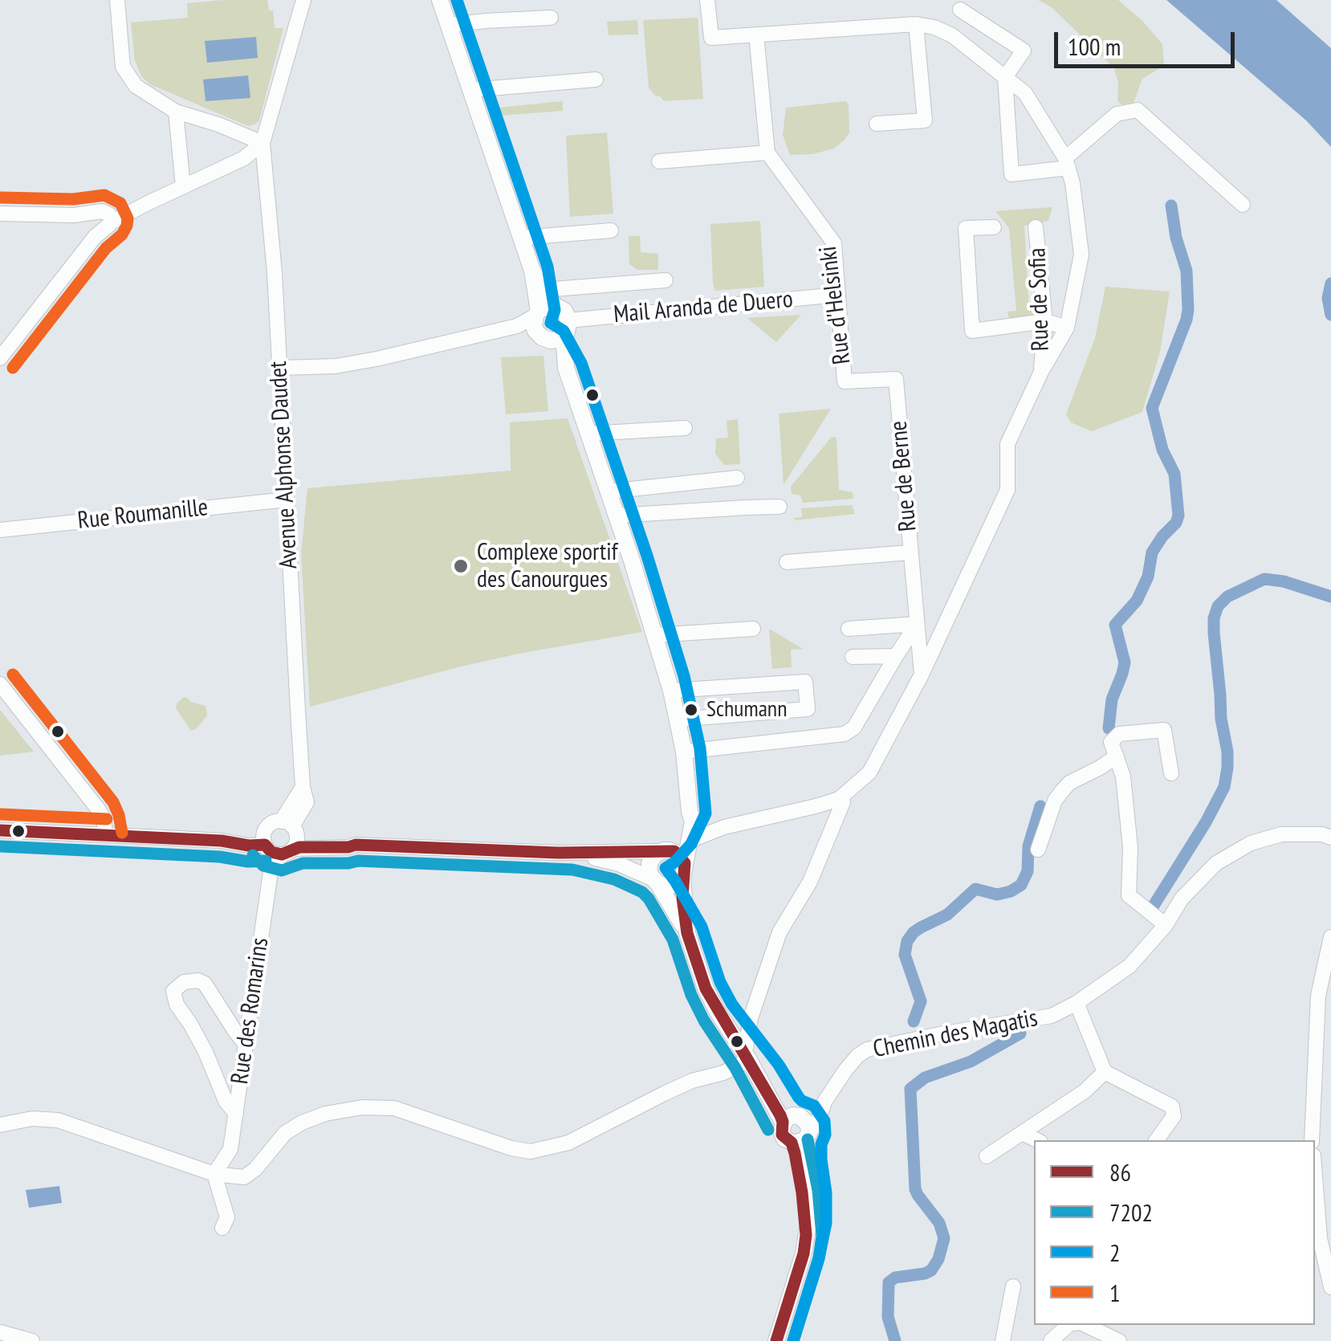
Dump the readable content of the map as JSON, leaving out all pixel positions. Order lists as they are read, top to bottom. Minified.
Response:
{"streets":{"street":["Rue de Sofia","Rue d'Helsinki","Mail Aranda de Duero","Avenue Alphonse Daudet","Rue de Berne","Rue Roumanille","Rue des Romarins","Chemin des Magatis"]},"crossings":[["Rue d'Helsinki","Mail Aranda de Duero"],["Rue d'Helsinki","Rue de Berne"],["Avenue Alphonse Daudet","Rue Roumanille"],["Avenue Alphonse Daudet","Rue des Romarins"]],"places":["Complexe sportif des Canourgues","Schumann"],"lines":["transit line 2","transit line 1","transit line 86","transit line 7202"],"legend":["86","7202","2","1"],"scale_bar":"100 m"}
